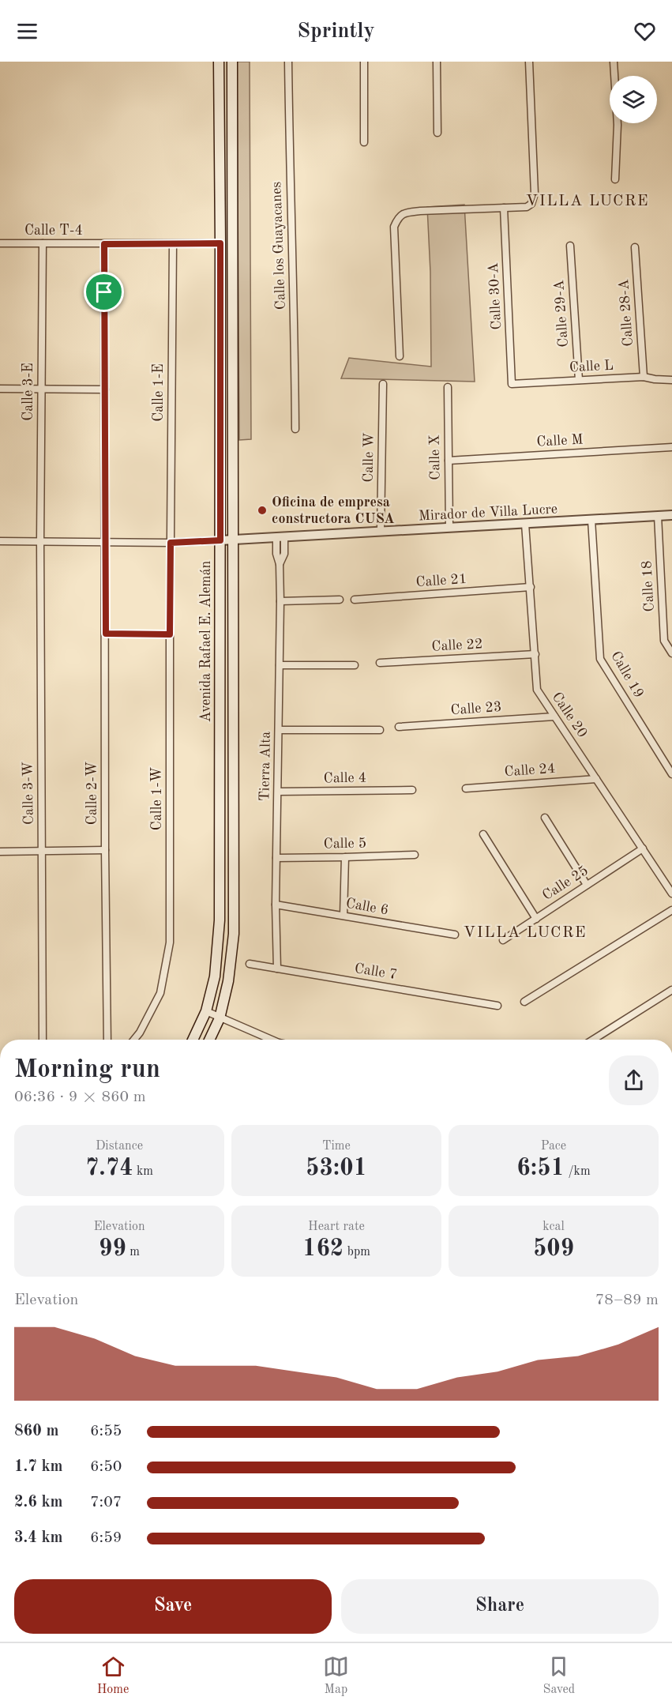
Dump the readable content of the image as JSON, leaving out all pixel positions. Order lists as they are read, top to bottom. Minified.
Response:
{"streets":{"main road":["Avenida Rafael E. Alemán"],"street":["Calle T-4","Calle los Guayacanes","Calle 30-A","Calle 28-A","Calle 29-A","Calle L","Calle 3-E","Calle 1-E","Calle M","Calle W","Calle X","Mirador de Villa Lucre","Calle 21","Calle 18","Calle 22","Calle 19","Calle 23","Calle 20","Tierra Alta","Calle 24","Calle 4","Calle 3-W","Calle 2-W","Calle 1-W","Calle 5","Calle 25","Calle 6","Calle 7"]},"crossings":[["Calle T-4","Calle 3-E"],["Calle T-4","Calle 1-E"],["Calle T-4","Avenida Rafael E. Alemán"],["Calle T-4","Calle 2-W"],["Calle 30-A","Calle L"],["Calle 28-A","Calle L"],["Calle 29-A","Calle L"],["Calle 3-E","Calle 3-W"],["Calle 1-E","Calle 1-W"],["Calle M","Calle X"],["Calle W","Mirador de Villa Lucre"],["Calle X","Mirador de Villa Lucre"],["Mirador de Villa Lucre","Calle 18"],["Mirador de Villa Lucre","Avenida Rafael E. Alemán"],["Mirador de Villa Lucre","Calle 19"],["Mirador de Villa Lucre","Calle 20"],["Mirador de Villa Lucre","Tierra Alta"],["Calle 21","Calle 20"],["Calle 22","Calle 20"],["Calle 23","Calle 20"],["Calle 20","Calle 24"],["Calle 20","Calle 25"],["Tierra Alta","Calle 4"],["Tierra Alta","Calle 5"],["Tierra Alta","Calle 6"],["Tierra Alta","Calle 7"]],"districts":["VILLA LUCRE","VILLA LUCRE"],"places":["Oficina de empresa constructora CUSA"],"page":{"header":"Sprintly","heading":["Morning run","06:36 · 9 × 860 m"],"stats":[["Distance","7.74 km"],["Time","53:01"],["Pace","6:51 /km"],["Elevation","99 m"],["Heart rate","162 bpm"],["kcal","509"]],"chart":["Elevation","78–89 m"],"list":[{"name":"860 m","note":"6:55"},{"name":"1.7 km","note":"6:50"},{"name":"2.6 km","note":"7:07"},{"name":"3.4 km","note":"6:59"}],"buttons":["Save","Share"],"tabs":["Home","Map","Saved"]}}
